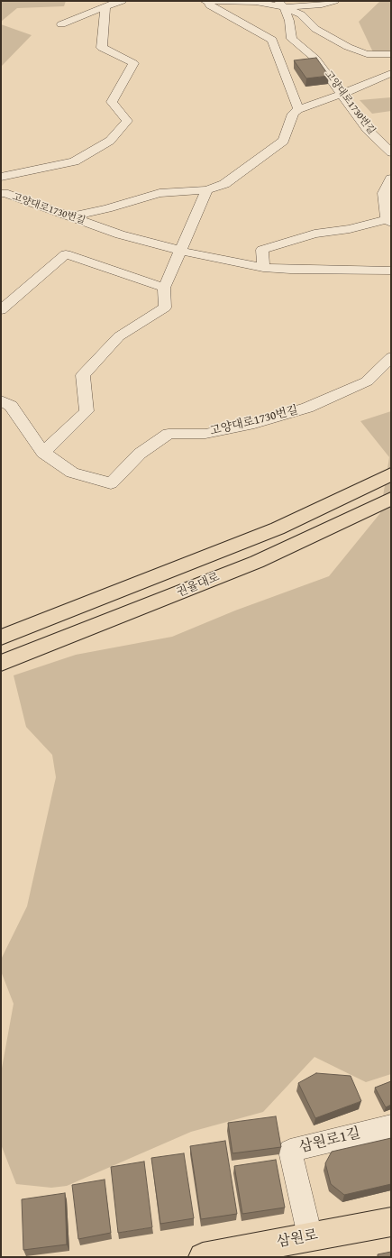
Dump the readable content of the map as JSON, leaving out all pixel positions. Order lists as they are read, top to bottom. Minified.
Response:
{"streets":{"main road":["권율대로","삼원로"],"street":["고양대로1730번길","삼원로1길"]},"crossings":[["삼원로1길","삼원로"]]}
